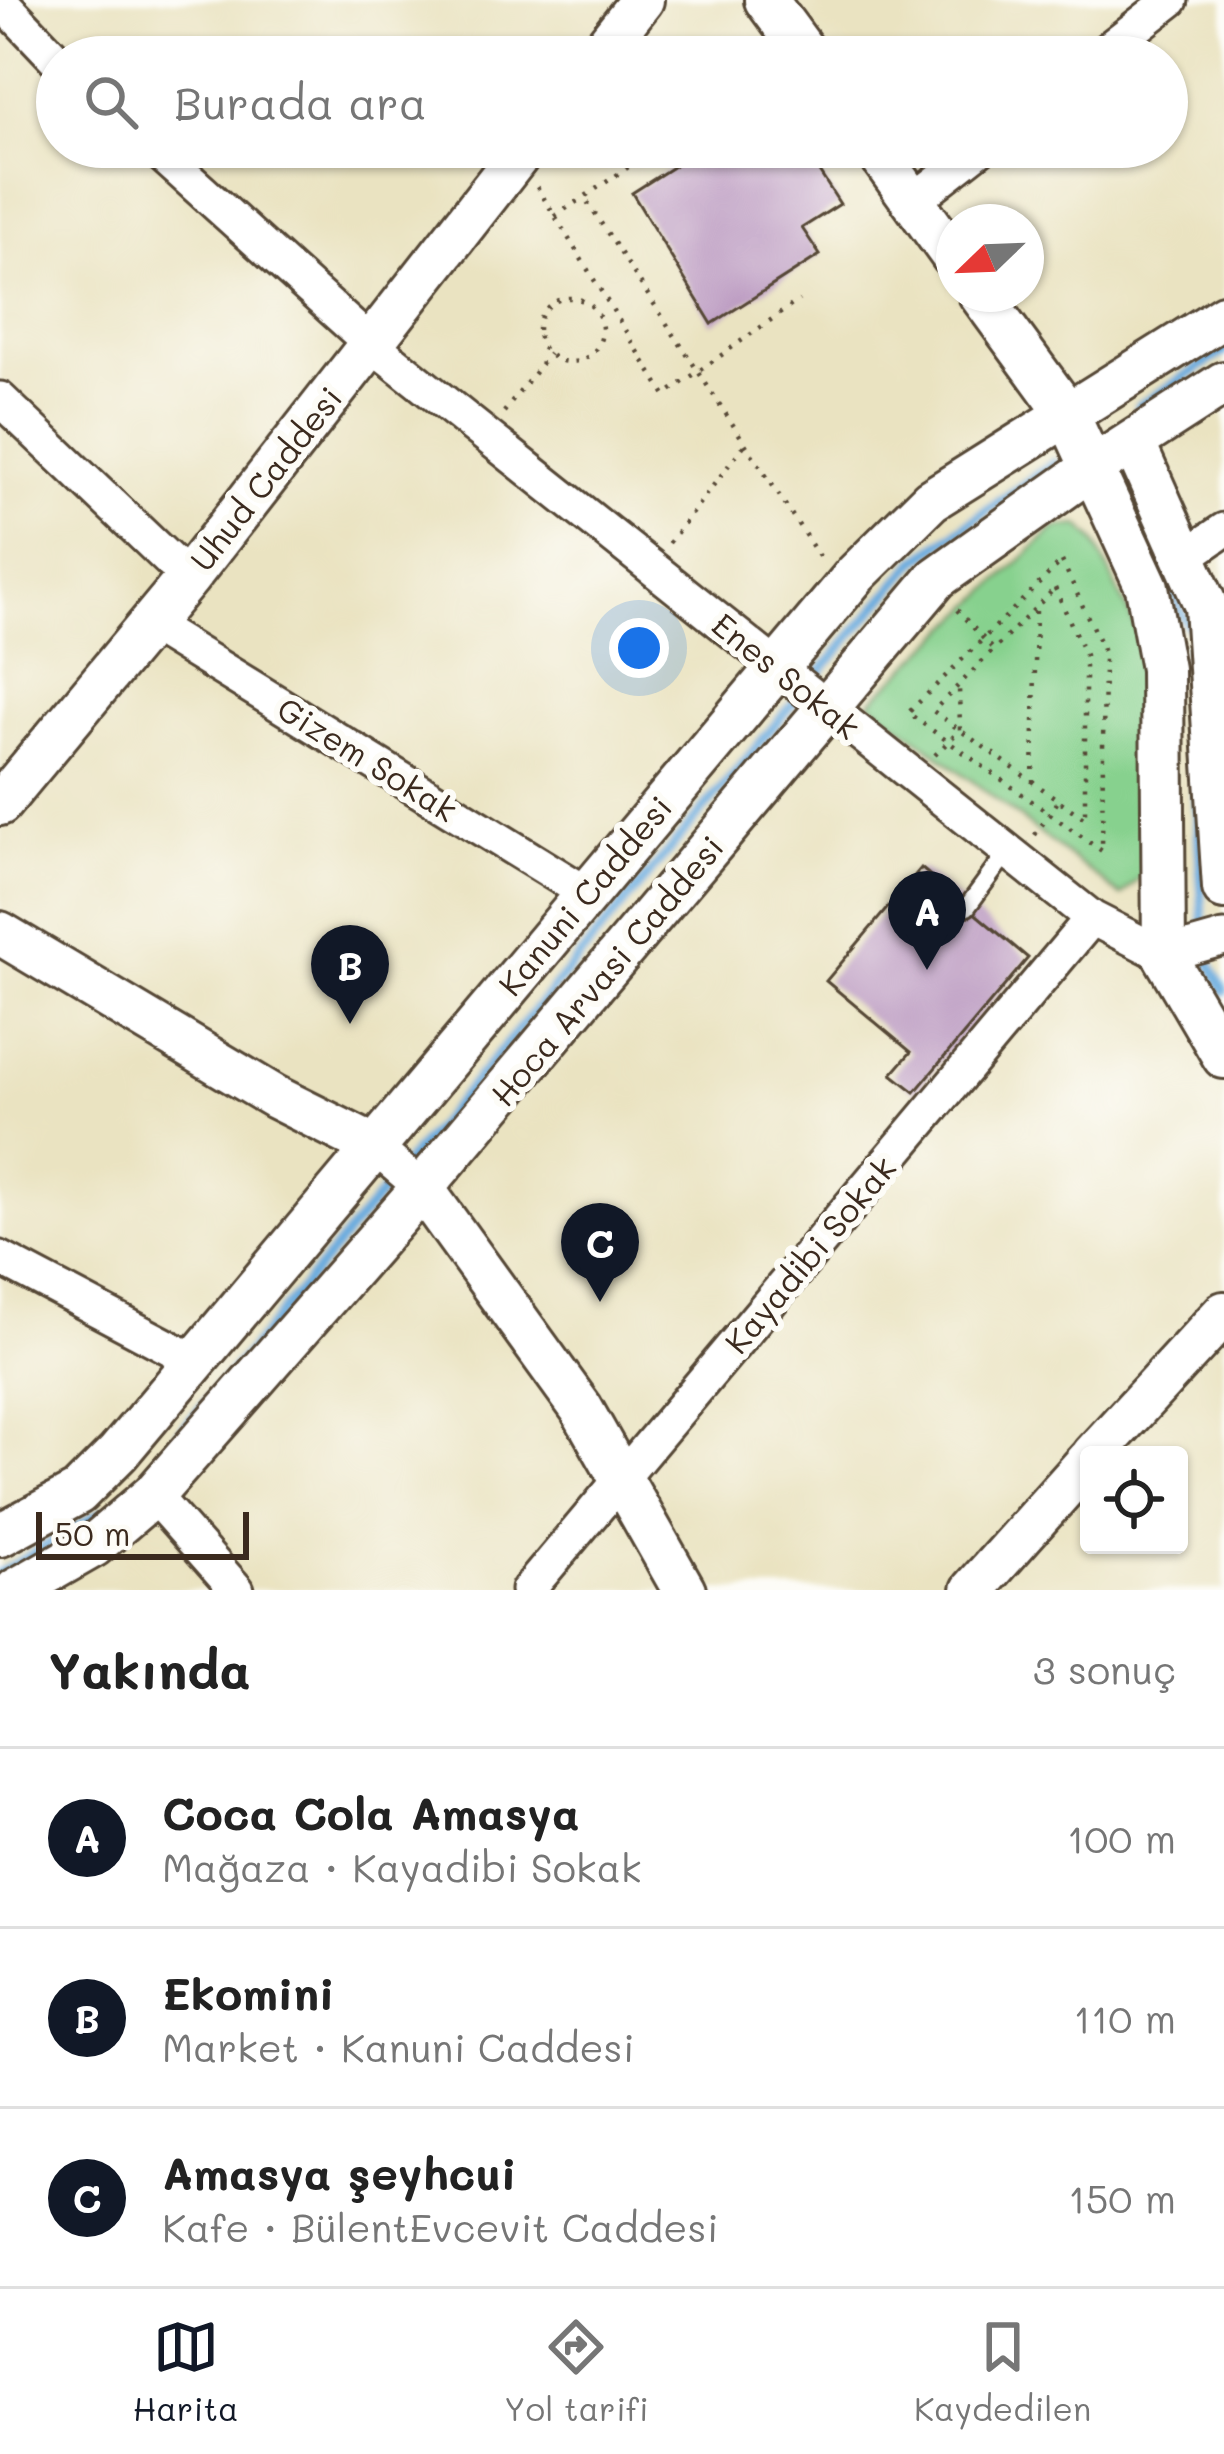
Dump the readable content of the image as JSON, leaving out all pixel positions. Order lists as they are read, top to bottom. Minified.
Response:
{"streets":{"street":["Uhud Caddesi","Enes Sokak","Gizem Sokak","Kanuni Caddesi","Hoca Arvasi Caddesi","Kayadibi Sokak"]},"crossings":[["Uhud Caddesi","Enes Sokak"],["Uhud Caddesi","Gizem Sokak"],["Enes Sokak","Kanuni Caddesi"],["Enes Sokak","Hoca Arvasi Caddesi"],["Enes Sokak","Kayadibi Sokak"],["Gizem Sokak","Kanuni Caddesi"]],"scale_bar":"50 m","north":"bottom left","page":{"search":"Burada ara","pins":["A","B","C"],"scale":"50 m","heading":["Yakında","3 sonuç"],"list":[{"mark":"A","name":"Coca Cola Amasya","note":"Mağaza · Kayadibi Sokak","value":"100 m"},{"mark":"B","name":"Ekomini","note":"Market · Kanuni Caddesi","value":"110 m"},{"mark":"C","name":"Amasya şeyhcui","note":"Kafe · BülentEvcevit Caddesi","value":"150 m"}],"nav":["Harita","Yol tarifi","Kaydedilen"]}}
